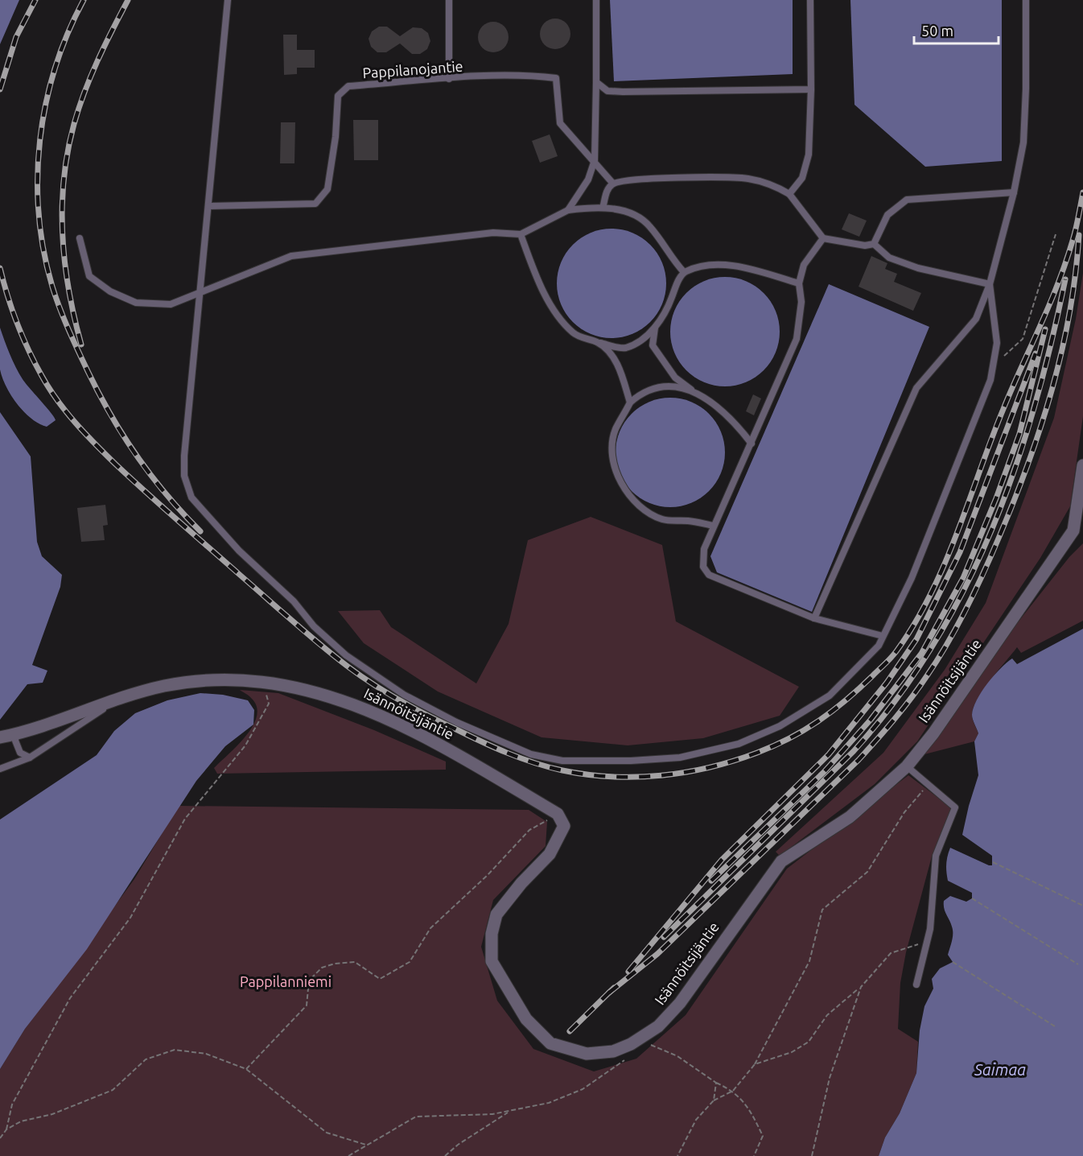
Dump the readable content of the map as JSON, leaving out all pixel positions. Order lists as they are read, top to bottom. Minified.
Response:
{"streets":{"street":["Isännöitsijäntie"],"lane":["Pappilanojantie"]},"water":["Saimaa"],"parks":["Pappilanniemi"],"scale_bar":"50 m"}
